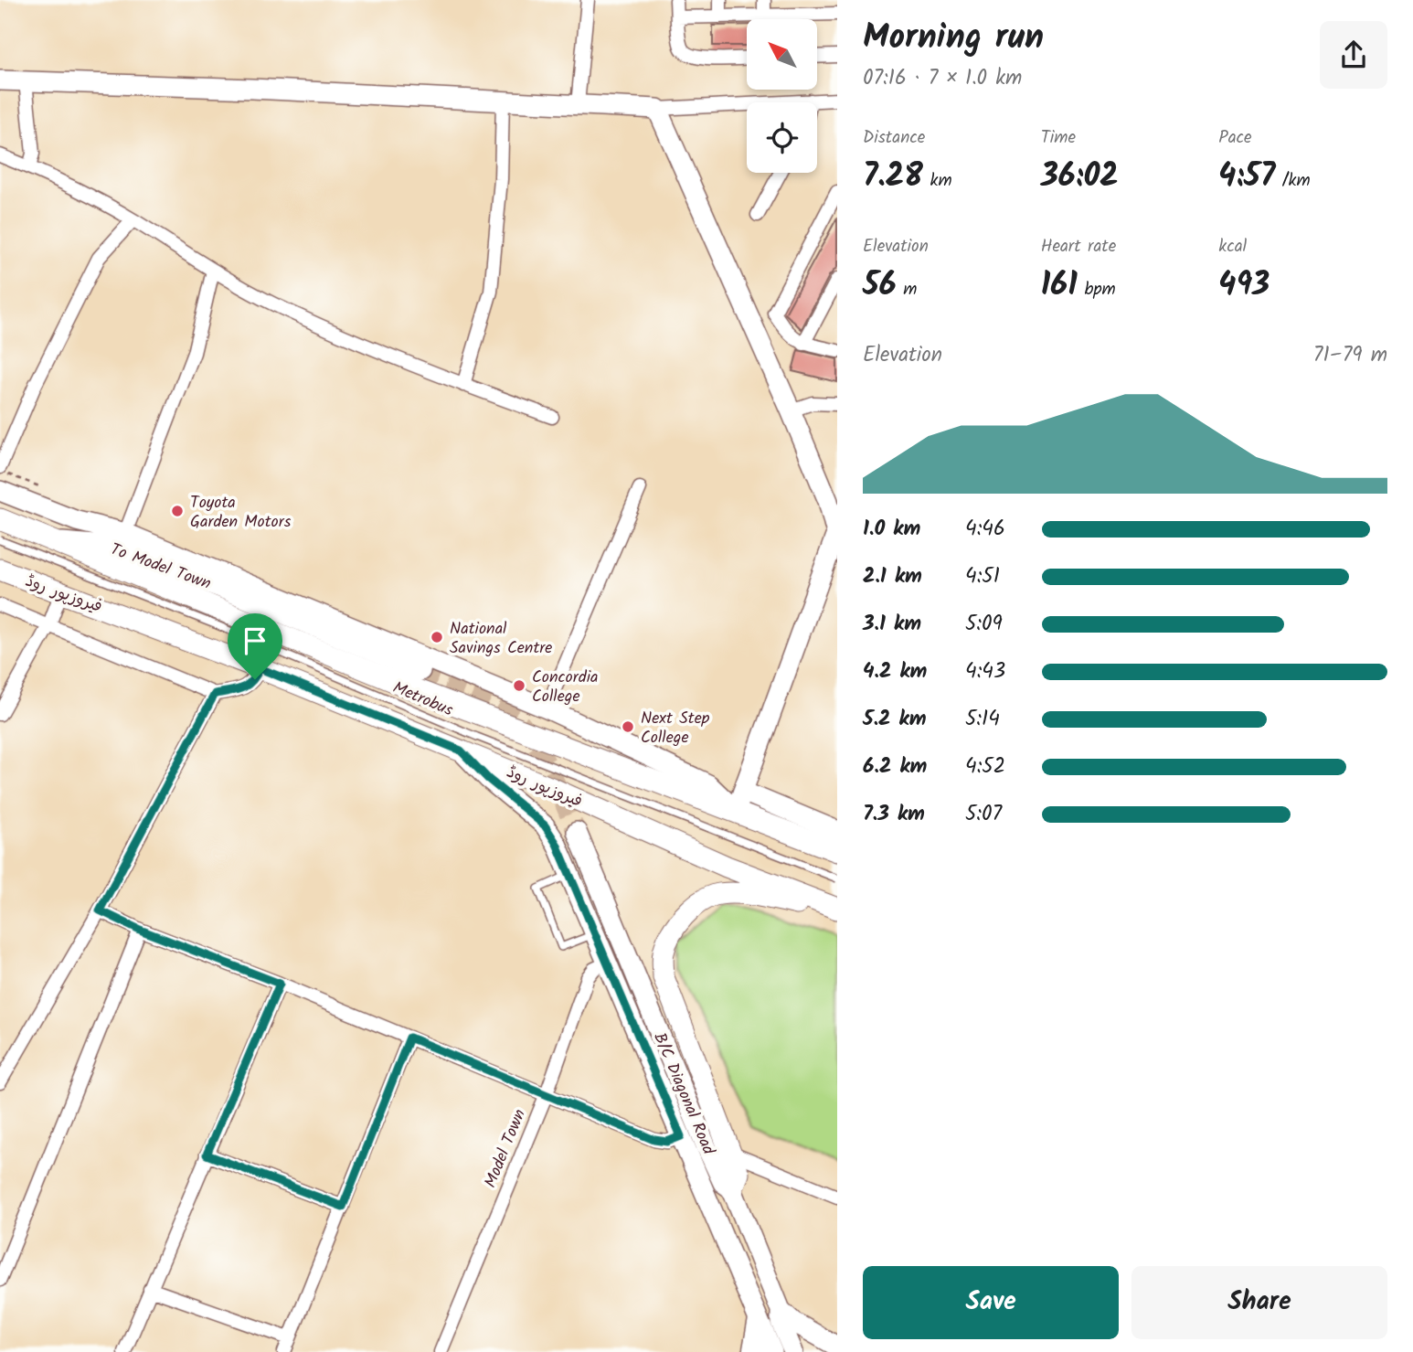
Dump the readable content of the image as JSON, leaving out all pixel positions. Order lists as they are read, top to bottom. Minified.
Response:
{"streets":{"main road":["فیروزپور روڈ"],"street":["To Model Town","B/C Diagonal Road","Model Town"],"lane":["Metrobus"]},"places":["Toyota Garden Motors","National Savings Centre","Concordia College","Next Step College"],"north":"top left","page":{"heading":["Morning run","07:16 · 7 × 1.0 km"],"stats":[["Distance","7.28 km"],["Time","36:02"],["Pace","4:57 /km"],["Elevation","56 m"],["Heart rate","161 bpm"],["kcal","493"]],"chart":["Elevation","71–79 m"],"list":[{"name":"1.0 km","note":"4:46"},{"name":"2.1 km","note":"4:51"},{"name":"3.1 km","note":"5:09"},{"name":"4.2 km","note":"4:43"},{"name":"5.2 km","note":"5:14"},{"name":"6.2 km","note":"4:52"},{"name":"7.3 km","note":"5:07"}],"buttons":["Save","Share"]}}
